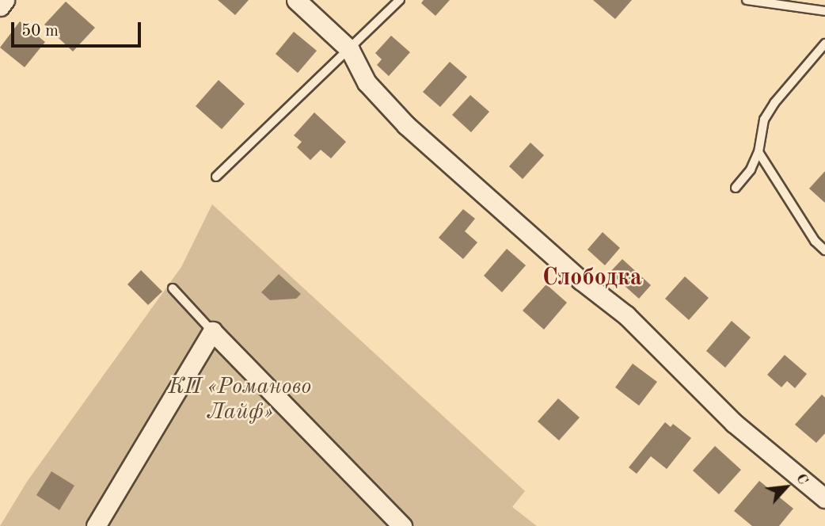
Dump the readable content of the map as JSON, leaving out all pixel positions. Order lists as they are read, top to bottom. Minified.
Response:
{"districts":["Слободка"],"parks":["КП «Романово Лайф»"],"scale_bar":"50 m","north":"top right"}
